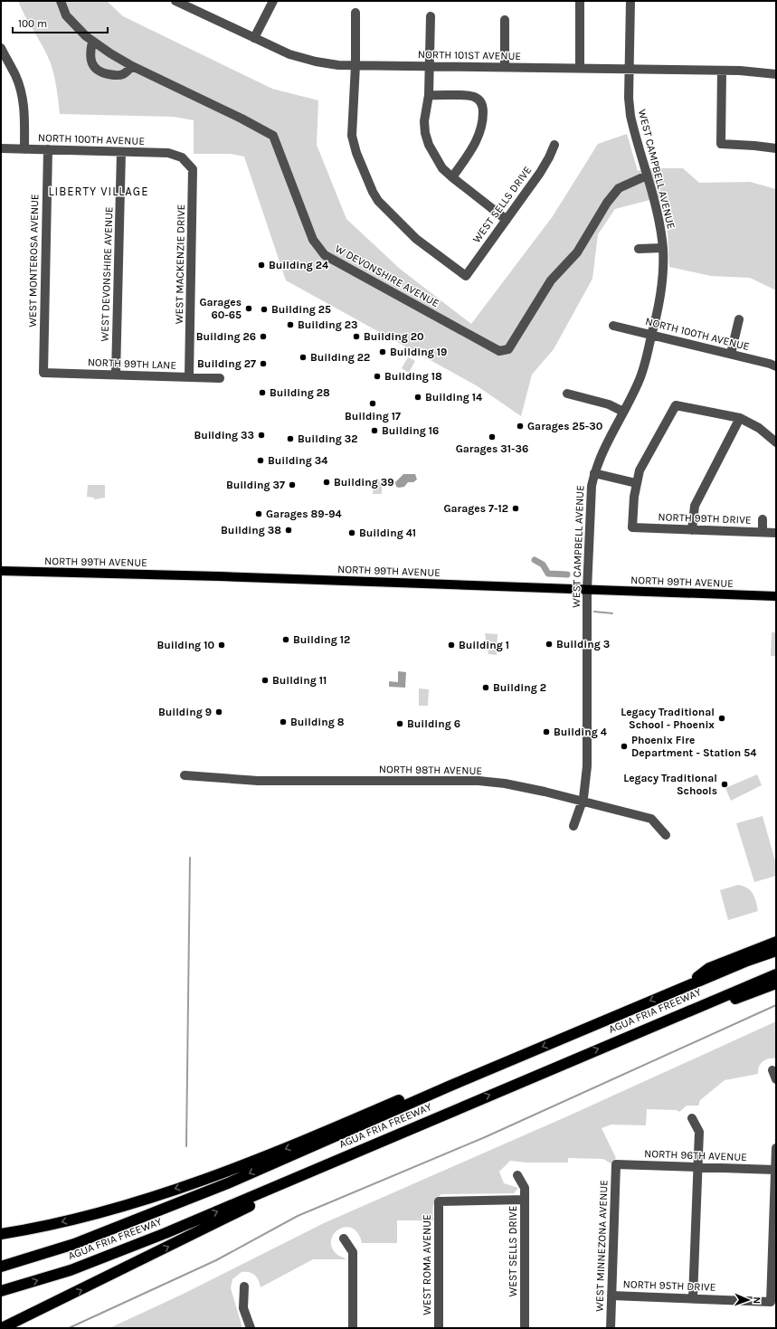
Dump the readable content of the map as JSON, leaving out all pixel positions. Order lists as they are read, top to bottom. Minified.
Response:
{"streets":{"highway":["AGUA FRIA FREEWAY"],"main road":["NORTH 99TH AVENUE"],"street":["NORTH 101ST AVENUE","NORTH 100TH AVENUE","WEST CAMPBELL AVENUE","WEST SELLS DRIVE","WEST MONTEROSA AVENUE","WEST MACKENZIE DRIVE","WEST DEVONSHIRE AVENUE","W DEVONSHIRE AVENUE","NORTH 99TH LANE","NORTH 99TH DRIVE","NORTH 98TH AVENUE","NORTH 96TH AVENUE","WEST MINNEZONA AVENUE","WEST ROMA AVENUE","NORTH 95TH DRIVE"]},"crossings":[["NORTH 101ST AVENUE","WEST CAMPBELL AVENUE"],["NORTH 101ST AVENUE","WEST SELLS DRIVE"],["NORTH 100TH AVENUE","WEST CAMPBELL AVENUE"],["NORTH 100TH AVENUE","WEST MONTEROSA AVENUE"],["NORTH 100TH AVENUE","WEST MACKENZIE DRIVE"],["NORTH 100TH AVENUE","WEST DEVONSHIRE AVENUE"],["WEST CAMPBELL AVENUE","W DEVONSHIRE AVENUE"],["WEST CAMPBELL AVENUE","NORTH 99TH AVENUE"],["WEST CAMPBELL AVENUE","NORTH 98TH AVENUE"],["WEST SELLS DRIVE","WEST ROMA AVENUE"],["WEST MONTEROSA AVENUE","NORTH 99TH LANE"],["WEST MACKENZIE DRIVE","NORTH 99TH LANE"],["WEST DEVONSHIRE AVENUE","NORTH 99TH LANE"],["NORTH 96TH AVENUE","WEST MINNEZONA AVENUE"],["WEST MINNEZONA AVENUE","NORTH 95TH DRIVE"]],"districts":["LIBERTY VILLAGE"],"places":["Building 24","Garages 60-65","Building 25","Building 23","Building 26","Building 20","Building 19","Building 22","Building 27","Building 18","Building 28","Building 14","Building 17","Garages 25-30","Building 16","Building 33","Garages 31-36","Building 32","Building 34","Building 39","Building 37","Garages 7-12","Garages 89-94","Building 38","Building 41","Building 12","Building 3","Building 10","Building 1","Building 11","Building 2","Building 9","Legacy Traditional School - Phoenix","Building 8","Building 6","Building 4","Phoenix Fire Department - Station 54","Legacy Traditional Schools"],"scale_bar":"100 m","north":"right"}
